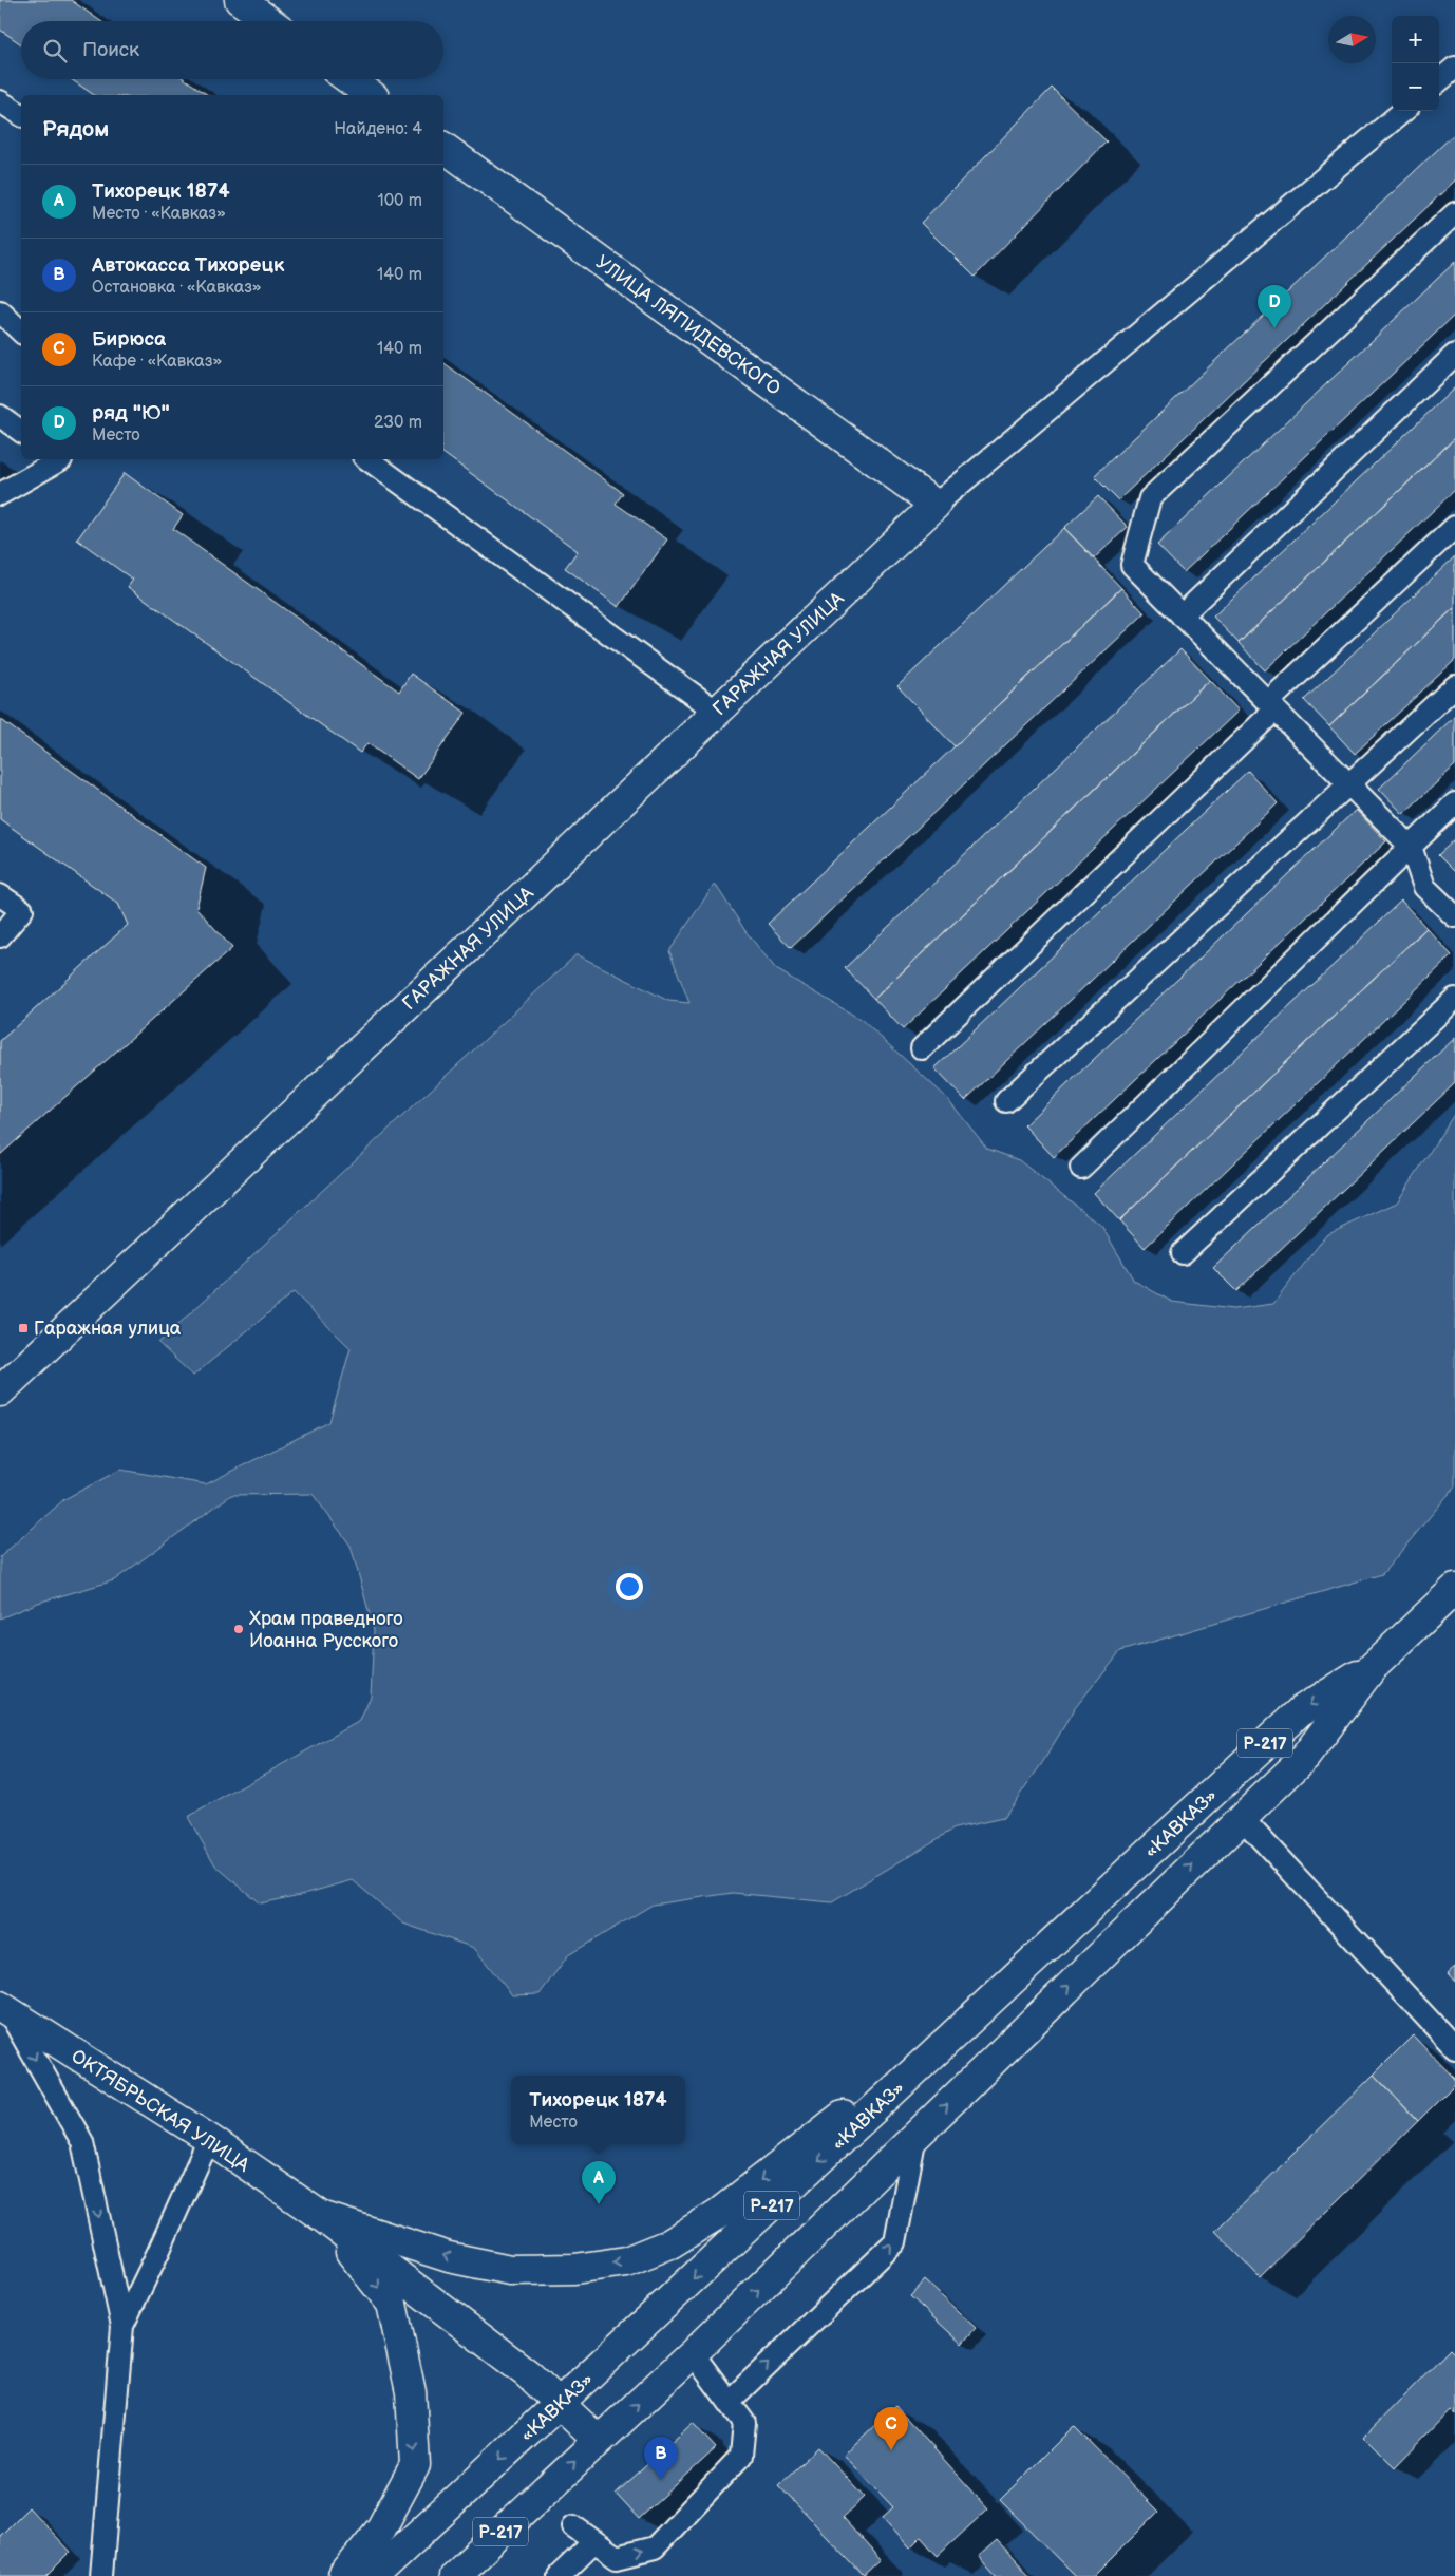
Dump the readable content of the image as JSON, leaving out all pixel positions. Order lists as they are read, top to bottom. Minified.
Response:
{"streets":{"main road":["УЛИЦА ЛЯПИДЕВСКОГО","ГАРАЖНАЯ УЛИЦА","Р-217","«КАВКАЗ»","ОКТЯБРЬСКАЯ УЛИЦА"]},"crossings":[["УЛИЦА ЛЯПИДЕВСКОГО","ГАРАЖНАЯ УЛИЦА"]],"places":{"transit":["Гаражная улица"],"other":["Храм праведного Иоанна Русского"]},"north":"right","page":{"map_buttons":["+","−"],"search":"Поиск","heading":["Рядом","Найдено: 4"],"list":[{"mark":"A","name":"Тихорецк 1874","note":"Место · «Кавказ»","value":"100 m"},{"mark":"B","name":"Автокасса Тихорецк","note":"Остановка · «Кавказ»","value":"140 m"},{"mark":"C","name":"Бирюса","note":"Кафе · «Кавказ»","value":"140 m"},{"mark":"D","name":"ряд \"Ю\"","note":"Место","value":"230 m"}],"pins":["D","A","C","B"],"popup":["Тихорецк 1874","Место"]}}
